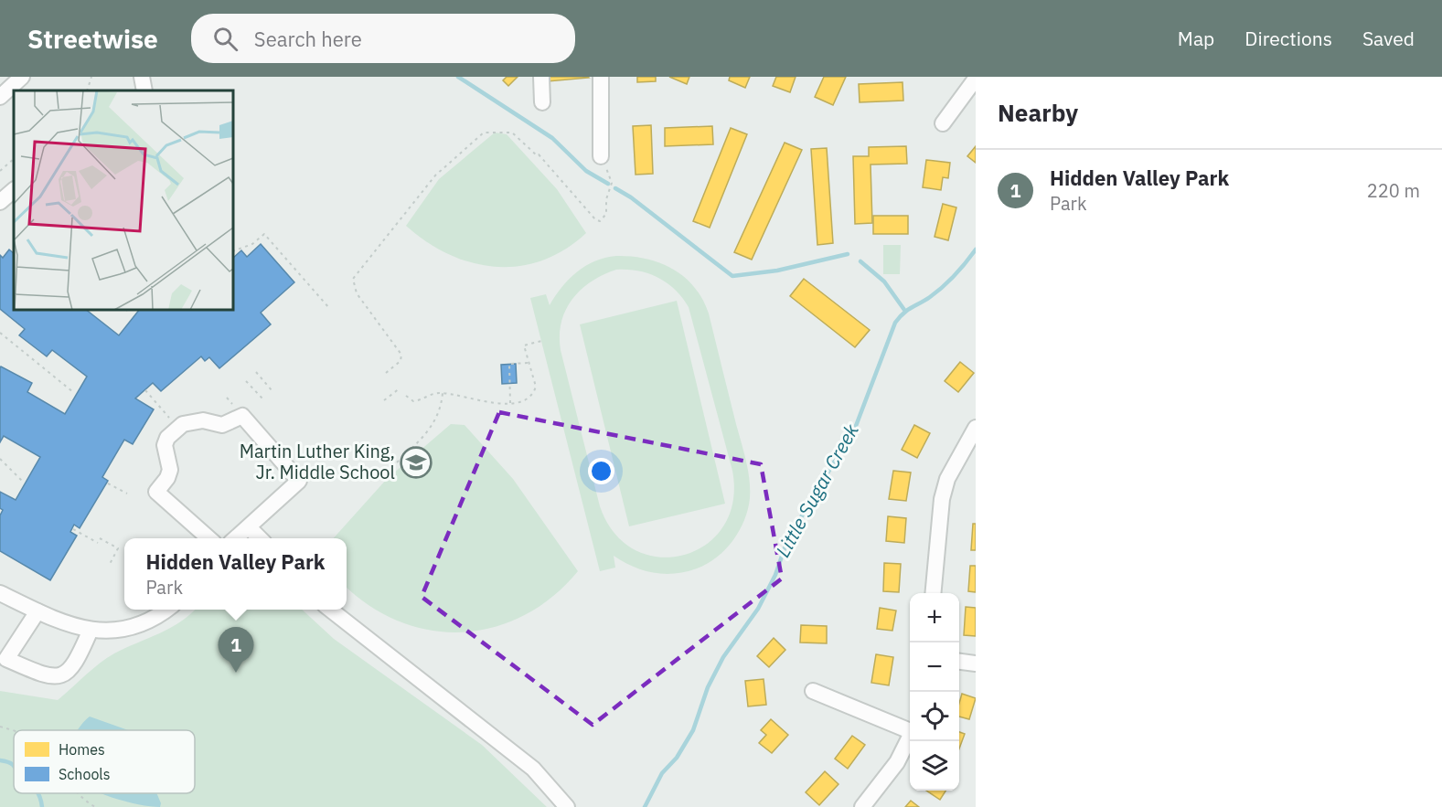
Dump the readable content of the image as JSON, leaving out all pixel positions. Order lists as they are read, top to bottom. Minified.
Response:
{"water":["Little Sugar Creek"],"places":{"school or university":["Martin Luther King, Jr. Middle School"]},"legend":["Homes","Schools"],"page":{"header":"Streetwise","search":"Search here","nav":["Map","Directions","Saved"],"heading":"Nearby","list":[{"mark":"1","name":"Hidden Valley Park","note":"Park","value":"220 m"}],"popup":["Hidden Valley Park","Park"],"map_buttons":["+","−"],"pins":"1"}}
